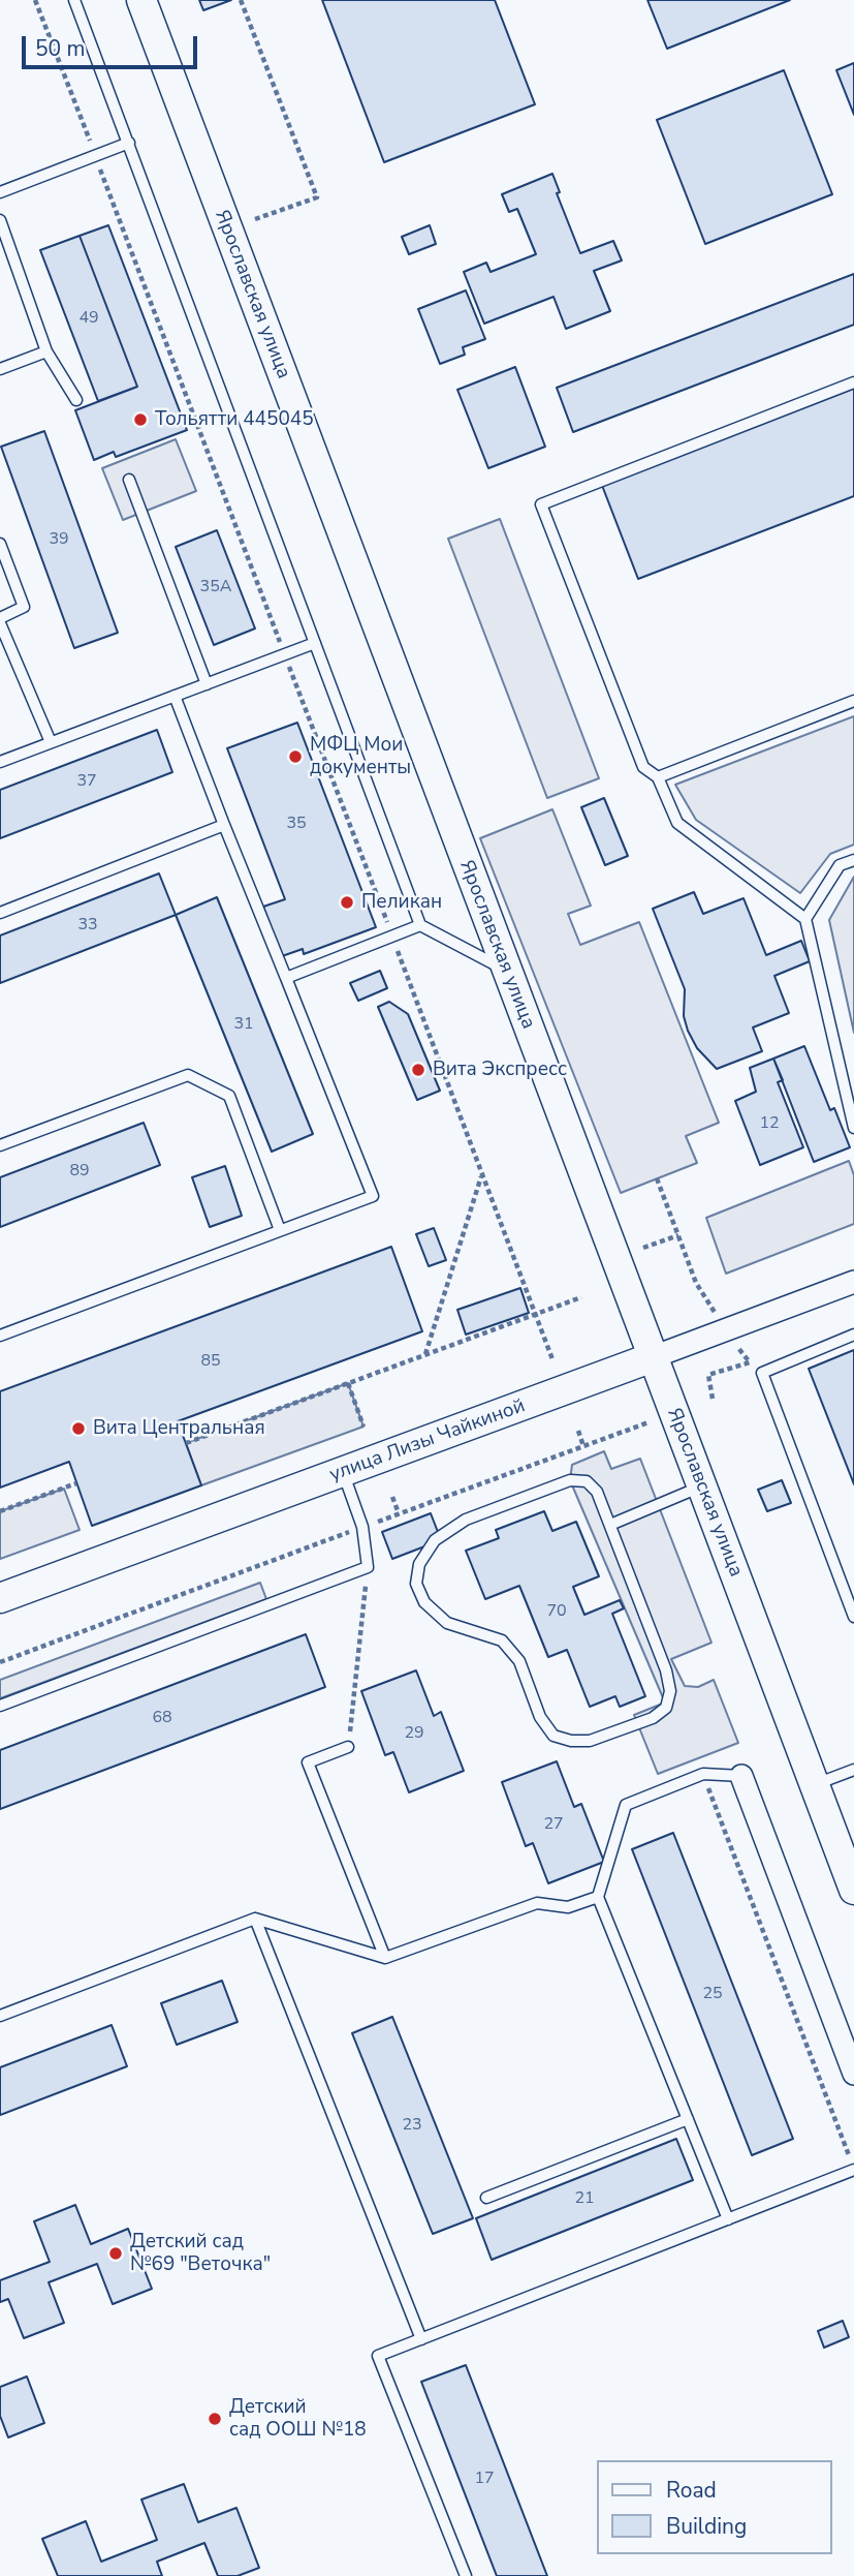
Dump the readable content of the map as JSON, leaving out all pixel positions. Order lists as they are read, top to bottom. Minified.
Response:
{"streets":{"main road":["Ярославская улица","улица Лизы Чайкиной"]},"crossings":[["Ярославская улица","улица Лизы Чайкиной"]],"places":["Тольятти 445045","МФЦ Мои документы","Пеликан","Вита Экспресс","Вита Центральная","Детский сад №69 \"Веточка\"","Детский сад ООШ №18"],"house_numbers":["49","39","35А","37","35","33","31","12","89","85","70","68","29","27","25","23","21","17"],"legend":["Road","Building"],"scale_bar":"50 m"}
